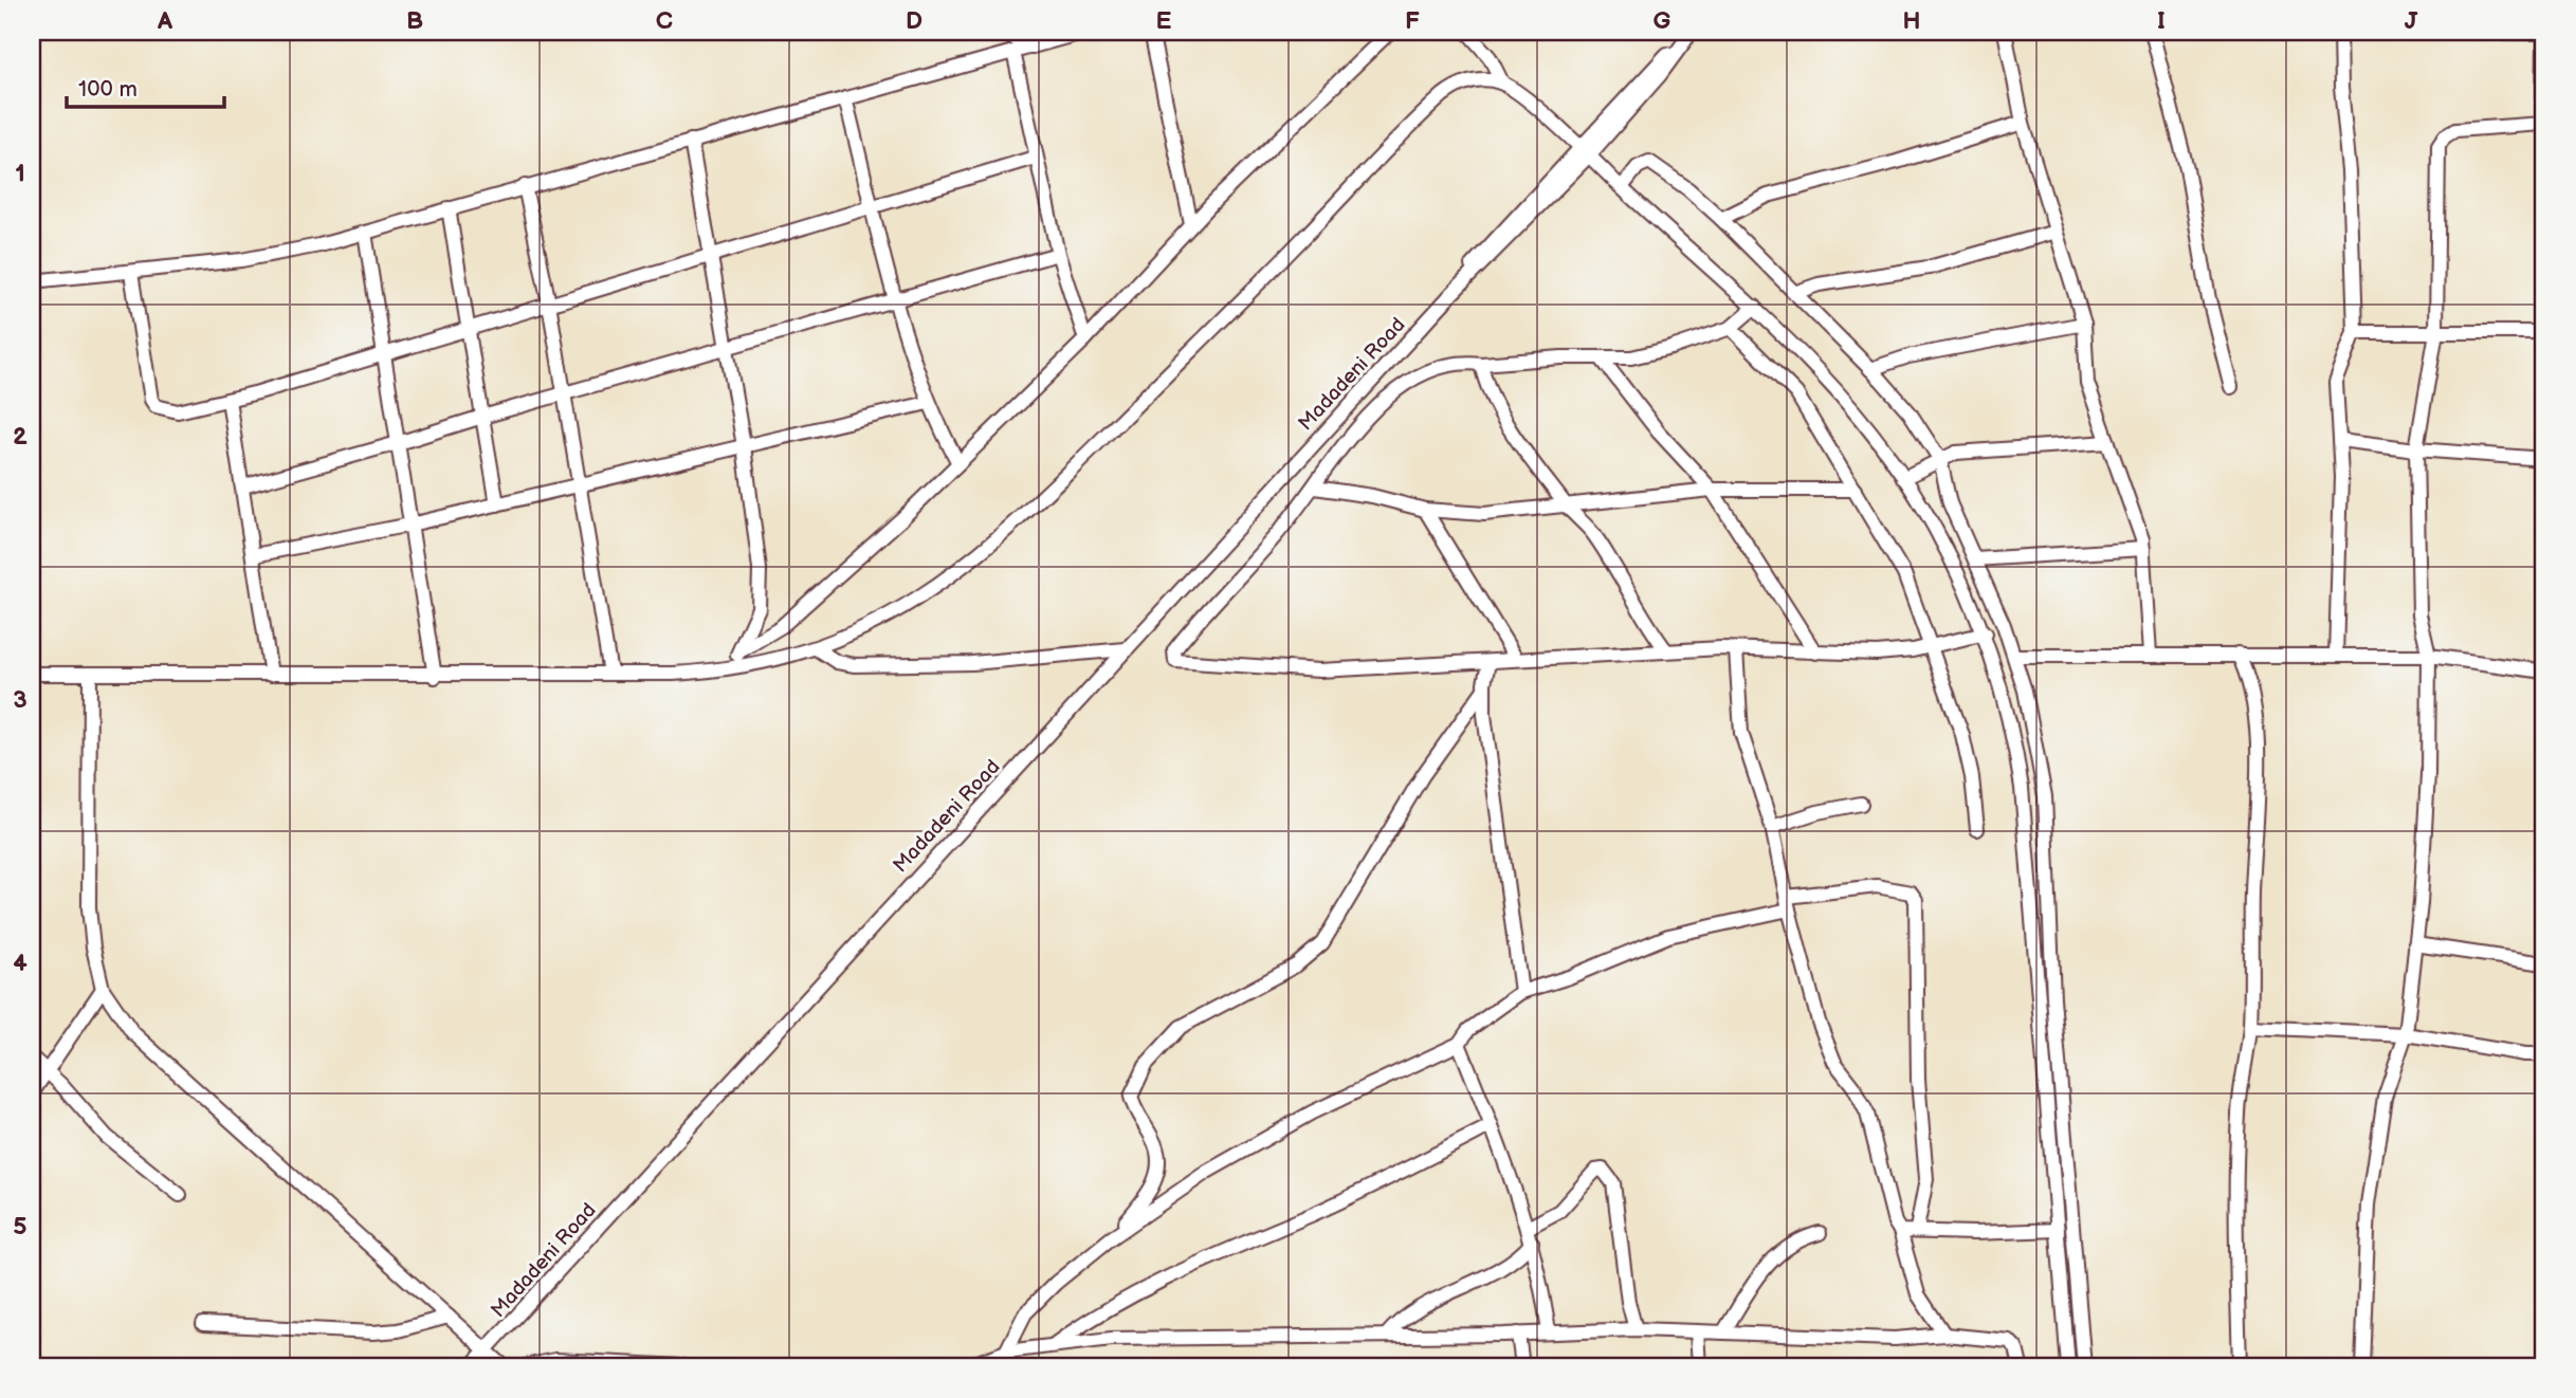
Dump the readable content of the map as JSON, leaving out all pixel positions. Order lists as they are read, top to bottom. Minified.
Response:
{"streets":{"street":["Madadeni Road"]},"scale_bar":"100 m","grid":{"columns":["A","B","C","D","E","F","G","H","I","J"],"rows":["1","2","3","4","5"]}}
